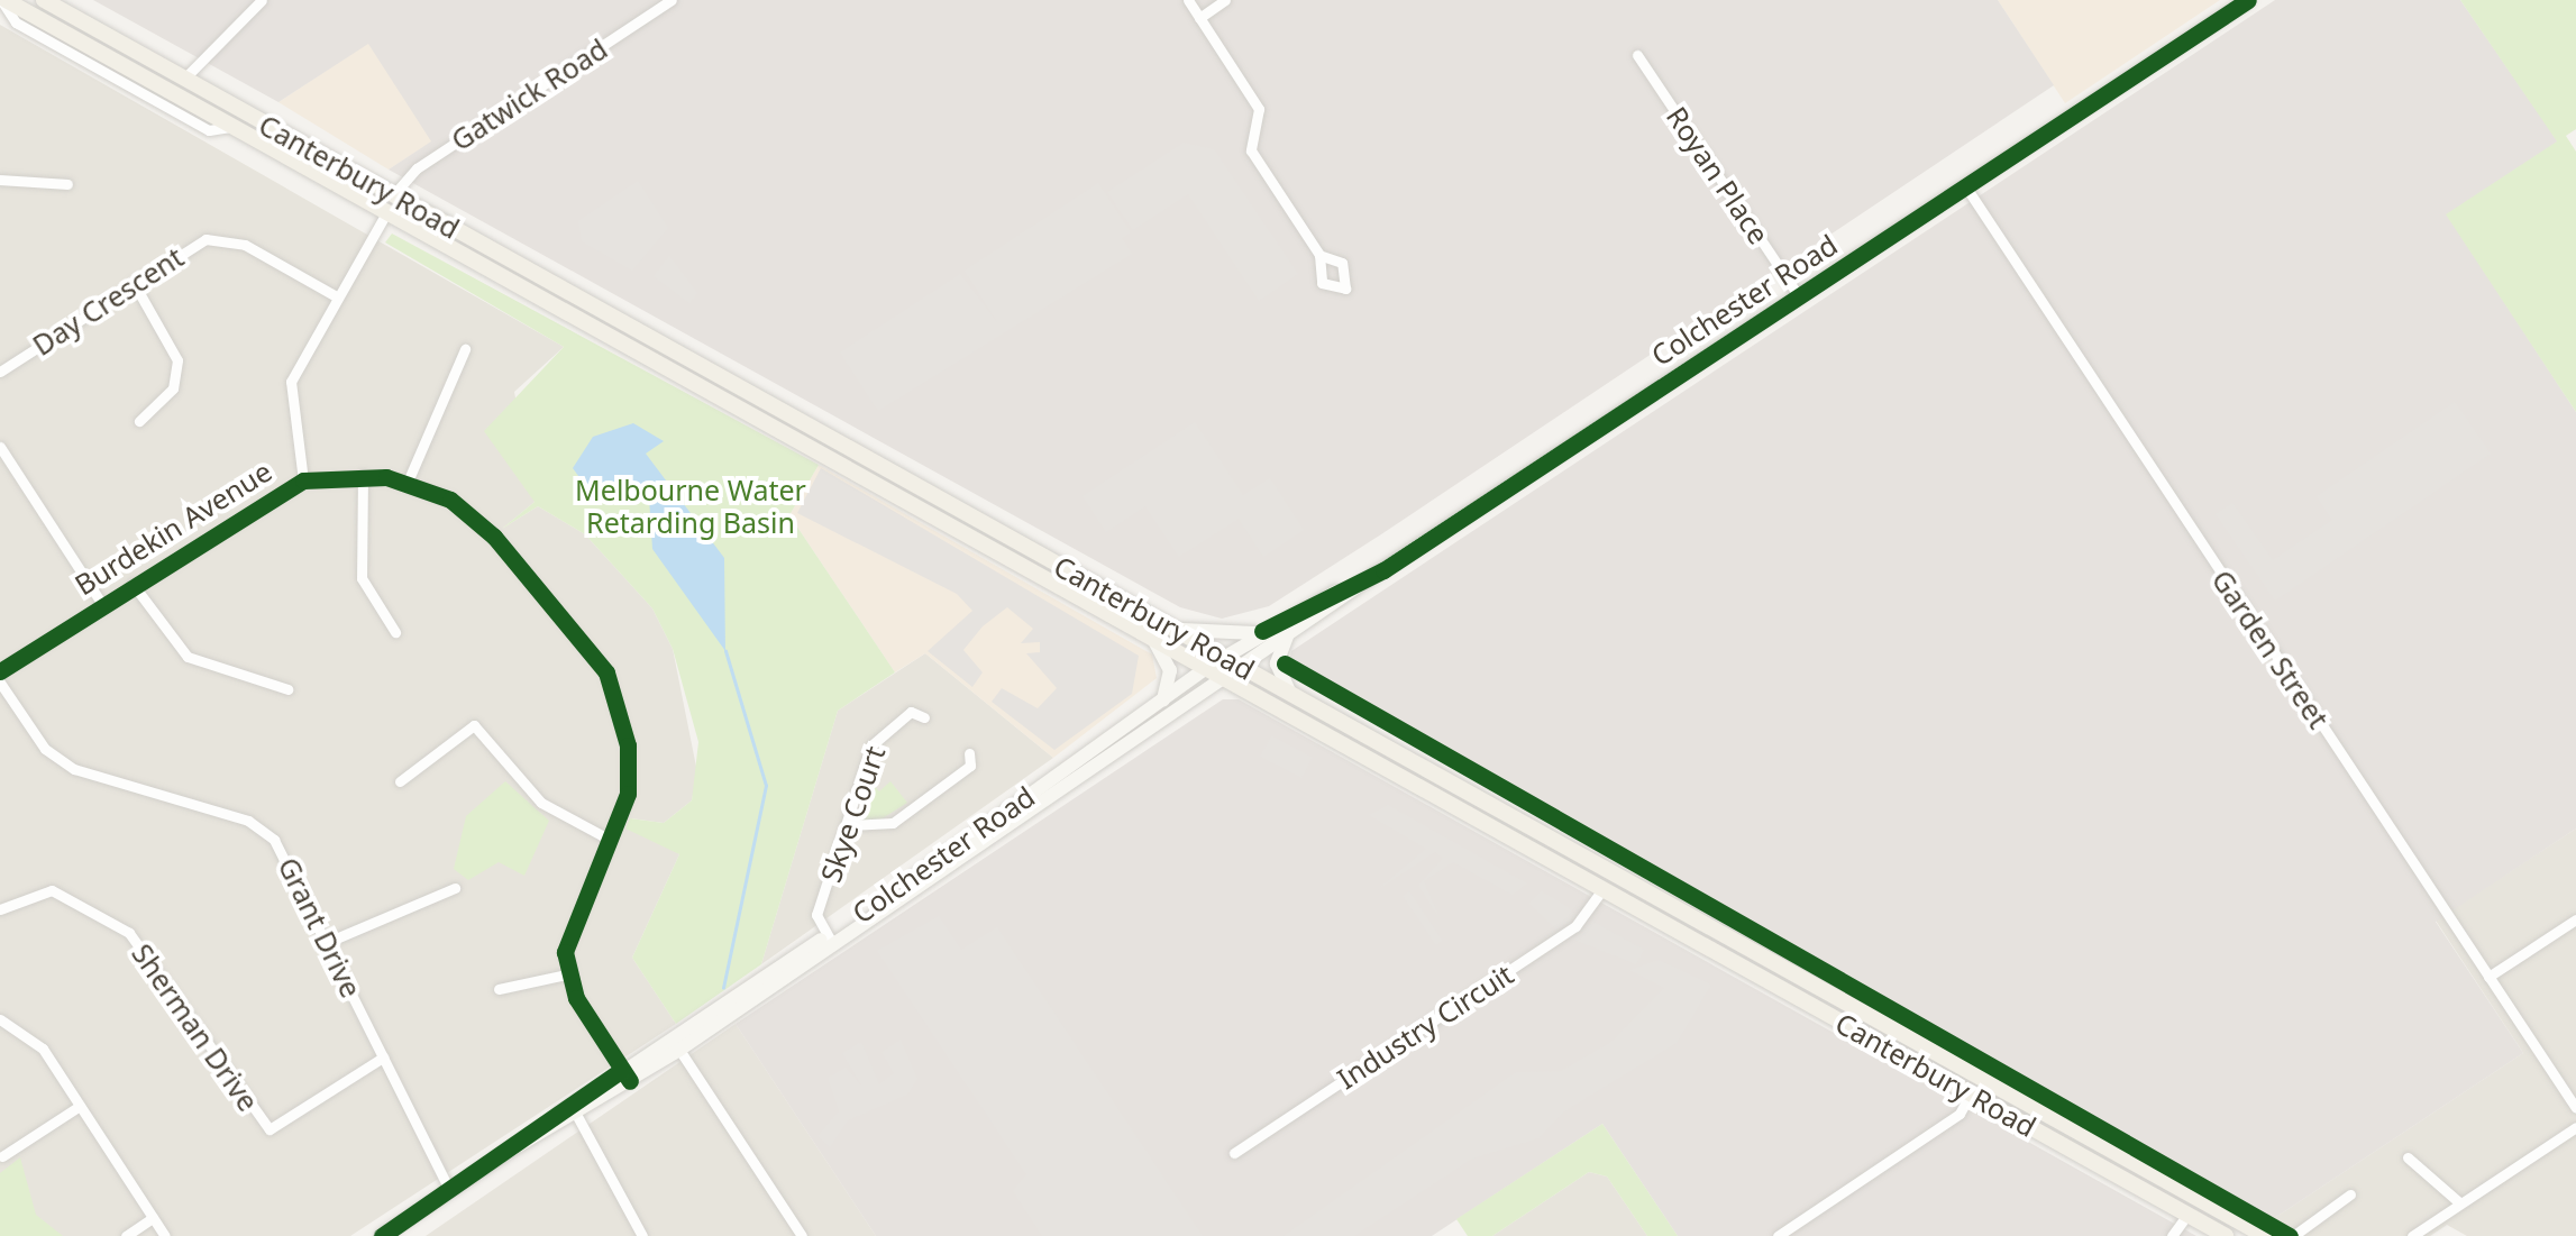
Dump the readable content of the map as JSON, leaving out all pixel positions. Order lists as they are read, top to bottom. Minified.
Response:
{"streets":{"main road":["Canterbury Road","Colchester Road"],"street":["Gatwick Road","Royan Place","Day Crescent","Burdekin Avenue","Garden Street","Skye Court","Grant Drive","Industry Circuit","Sherman Drive"]},"crossings":[["Gatwick Road","Canterbury Road"],["Royan Place","Colchester Road"],["Canterbury Road","Colchester Road"],["Canterbury Road","Industry Circuit"],["Colchester Road","Garden Street"],["Colchester Road","Skye Court"],["Colchester Road","Grant Drive"],["Grant Drive","Sherman Drive"]],"parks":["Melbourne Water Retarding Basin"]}
